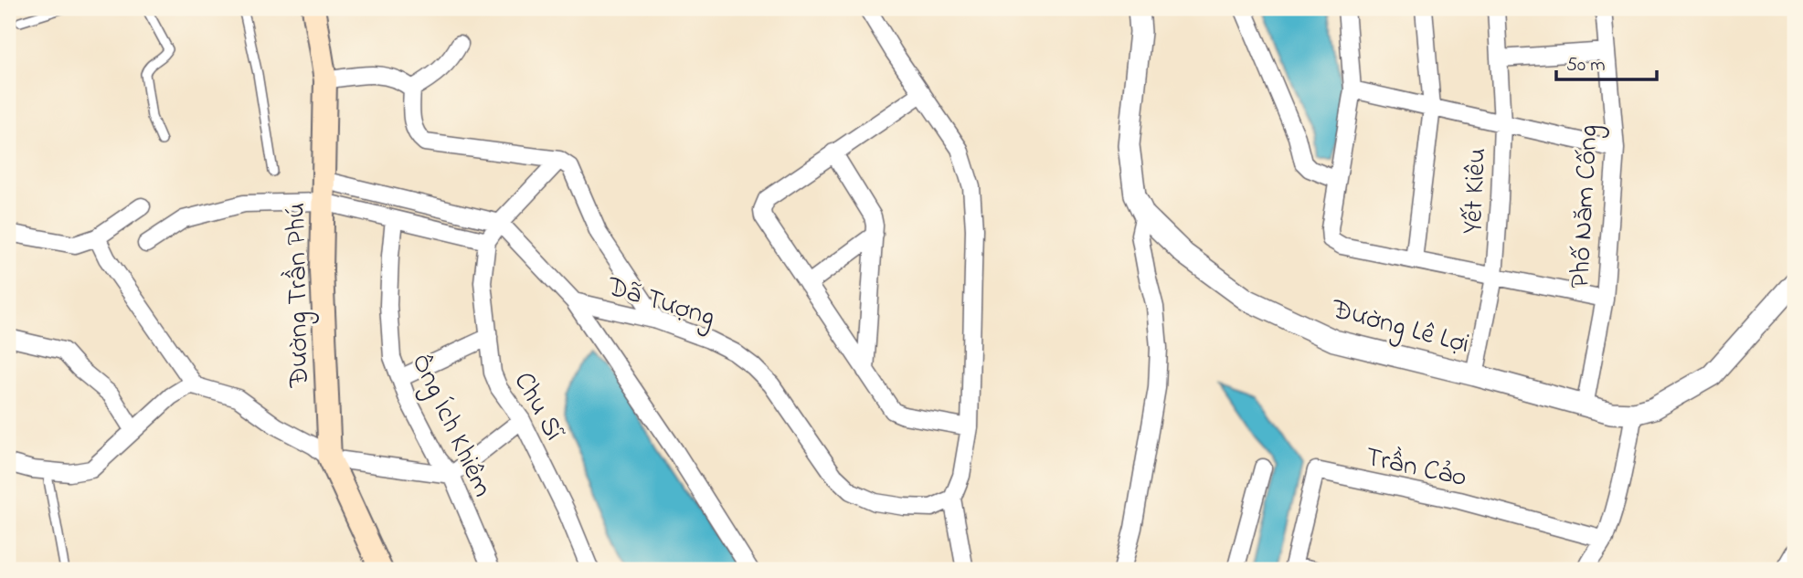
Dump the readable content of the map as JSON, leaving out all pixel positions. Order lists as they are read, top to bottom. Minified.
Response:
{"streets":{"main road":["Đường Trần Phú"],"street":["Yết Kiêu","Phố Năm Cống","Dã Tượng","Đường Lê Lợi","Chu Sĩ","Ông Ích Khiêm","Trần Cảo"]},"crossings":[["Yết Kiêu","Đường Lê Lợi"],["Phố Năm Cống","Đường Lê Lợi"],["Dã Tượng","Chu Sĩ"]],"scale_bar":"50 m"}
